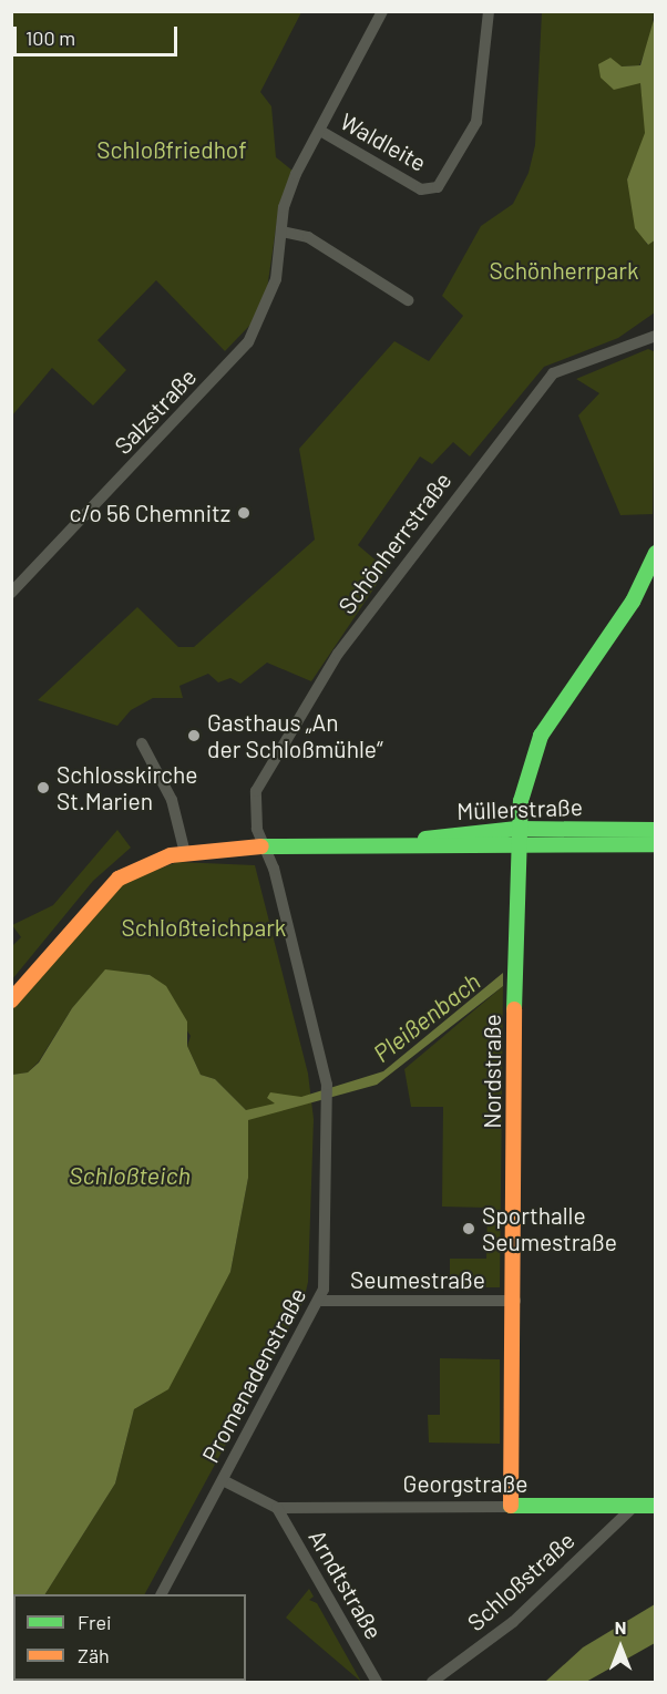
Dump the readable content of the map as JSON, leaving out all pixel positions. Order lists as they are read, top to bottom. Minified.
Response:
{"streets":{"main road":["Müllerstraße","Nordstraße","Georgstraße"],"street":["Waldleite","Salzstraße","Schönherrstraße","Seumestraße","Promenadenstraße","Schloßstraße","Arndtstraße"]},"crossings":[["Waldleite","Salzstraße"],["Schönherrstraße","Müllerstraße"],["Schönherrstraße","Promenadenstraße"],["Müllerstraße","Nordstraße"],["Müllerstraße","Promenadenstraße"],["Nordstraße","Seumestraße"],["Nordstraße","Georgstraße"],["Seumestraße","Promenadenstraße"],["Georgstraße","Schloßstraße"],["Georgstraße","Arndtstraße"]],"water":["Pleißenbach","Schloßteich"],"parks":["Schloßfriedhof","Schönherrpark","Schloßteichpark"],"places":["c/o 56 Chemnitz","Gasthaus „An der Schloßmühle“","Schlosskirche St.Marien","Sporthalle Seumestraße"],"legend":["Frei","Zäh"],"scale_bar":"100 m","north":"top"}
